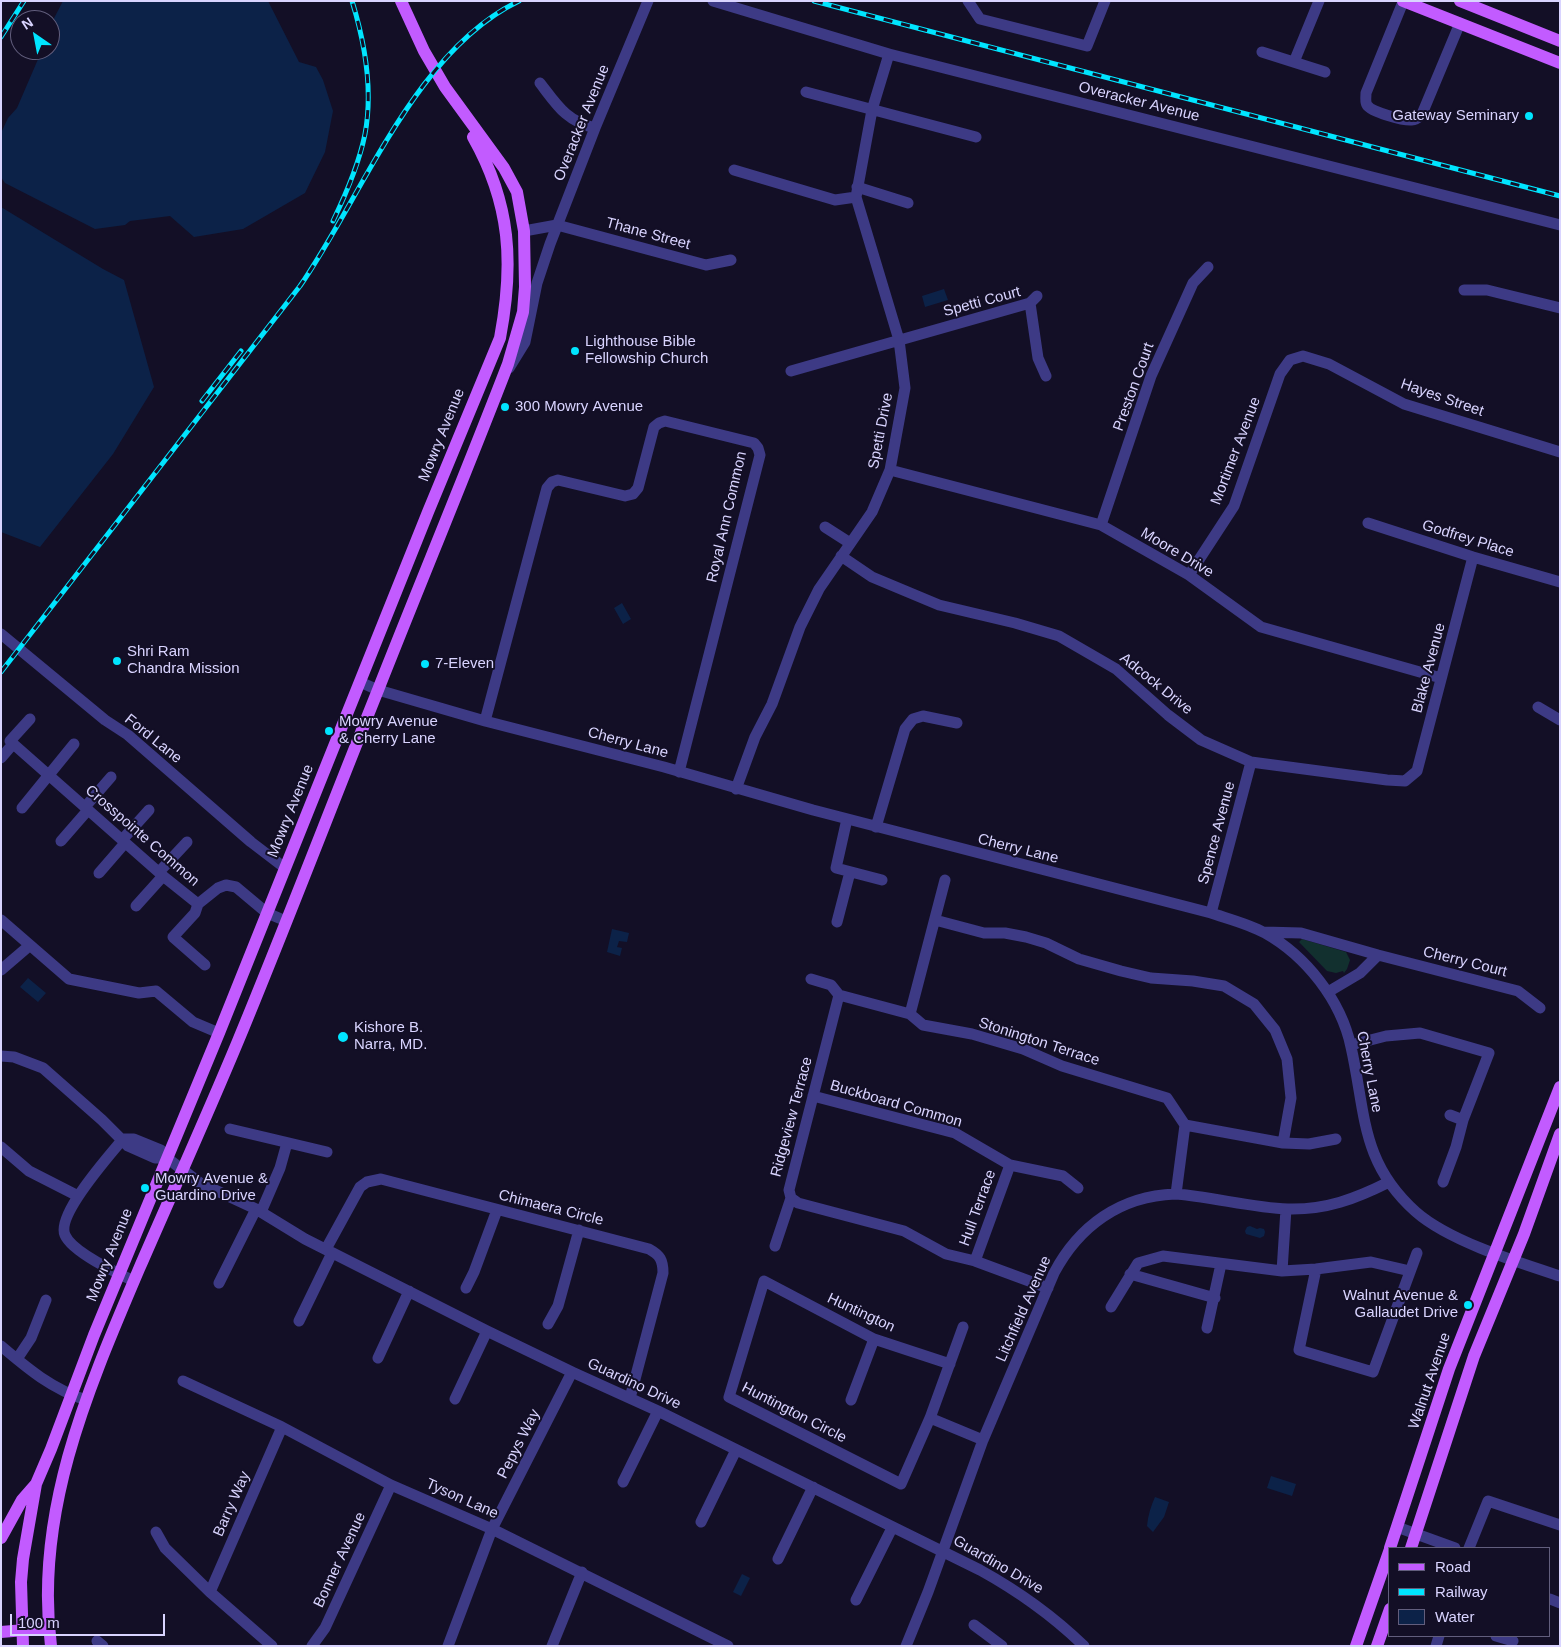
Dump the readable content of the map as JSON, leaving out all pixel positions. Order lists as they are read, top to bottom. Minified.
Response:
{"streets":{"main road":["Mowry Avenue","Walnut Avenue"],"street":["Overacker Avenue","Thane Street","Spetti Court","Preston Court","Hayes Street","Spetti Drive","Mortimer Avenue","Royal Ann Common","Godfrey Place","Moore Drive","Blake Avenue","Adcock Drive","Ford Lane","Cherry Lane","Spence Avenue","Crosspointe Common","Cherry Court","Stonington Terrace","Buckboard Common","Ridgeview Terrace","Chimaera Circle","Hull Terrace","Litchfield Avenue","Huntington","Guardino Drive","Huntington Circle","Pepys Way","Tyson Lane","Barry Way","Bonner Avenue"]},"crossings":[["Overacker Avenue","Thane Street"],["Overacker Avenue","Spetti Drive"],["Overacker Avenue","Mowry Avenue"],["Thane Street","Mowry Avenue"],["Spetti Court","Spetti Drive"],["Preston Court","Moore Drive"],["Hayes Street","Mortimer Avenue"],["Spetti Drive","Moore Drive"],["Spetti Drive","Adcock Drive"],["Spetti Drive","Cherry Lane"],["Mowry Avenue","Ford Lane"],["Mowry Avenue","Cherry Lane"],["Mowry Avenue","Crosspointe Common"],["Mowry Avenue","Guardino Drive"],["Mortimer Avenue","Moore Drive"],["Royal Ann Common","Cherry Lane"],["Godfrey Place","Blake Avenue"],["Moore Drive","Blake Avenue"],["Blake Avenue","Adcock Drive"],["Adcock Drive","Spence Avenue"],["Cherry Lane","Spence Avenue"],["Cherry Lane","Cherry Court"],["Cherry Lane","Litchfield Avenue"],["Cherry Lane","Walnut Avenue"],["Stonington Terrace","Ridgeview Terrace"],["Buckboard Common","Ridgeview Terrace"],["Buckboard Common","Hull Terrace"],["Chimaera Circle","Guardino Drive"],["Litchfield Avenue","Guardino Drive"],["Huntington","Huntington Circle"],["Guardino Drive","Pepys Way"],["Pepys Way","Tyson Lane"],["Tyson Lane","Barry Way"],["Tyson Lane","Bonner Avenue"]],"places":["Gateway Seminary","Lighthouse Bible Fellowship Church","300 Mowry Avenue","Shri Ram Chandra Mission","7-Eleven","Mowry Avenue & Cherry Lane","Kishore B. Narra, MD.","Mowry Avenue & Guardino Drive","Walnut Avenue & Gallaudet Drive"],"legend":["Road","Railway","Water"],"scale_bar":"100 m","north":"top left"}
